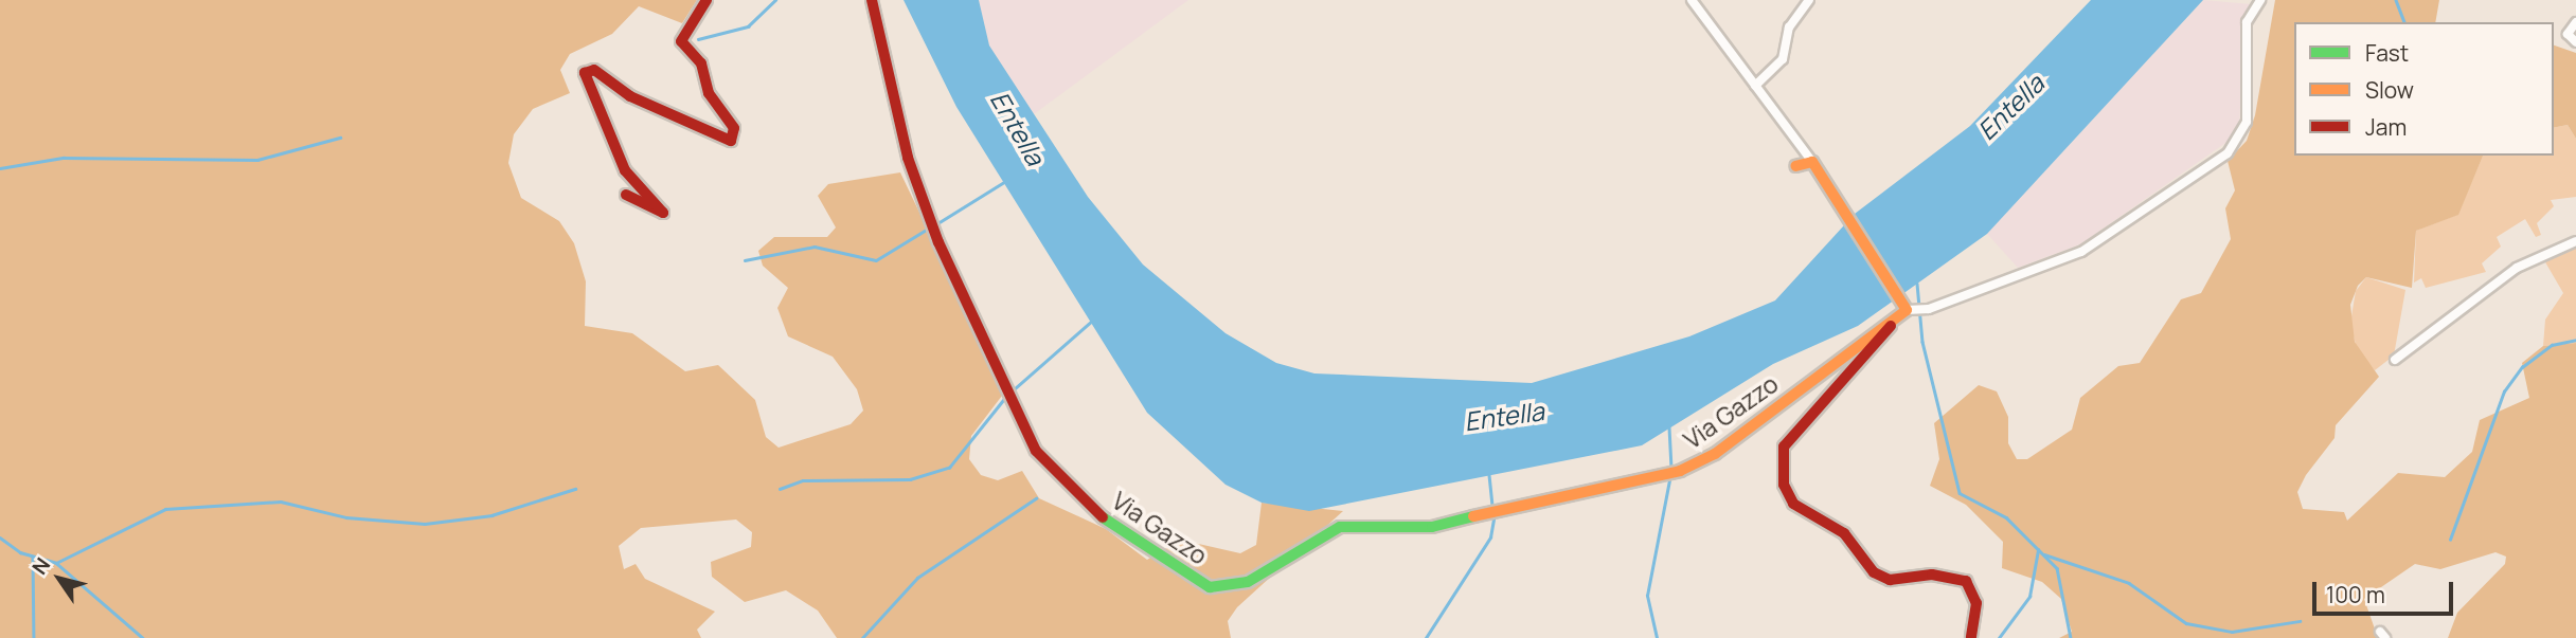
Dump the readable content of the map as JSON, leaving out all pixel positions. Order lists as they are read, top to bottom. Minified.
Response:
{"streets":{"street":["Via Gazzo"]},"water":["Entella"],"legend":["Fast","Slow","Jam"],"scale_bar":"100 m","north":"top left"}
